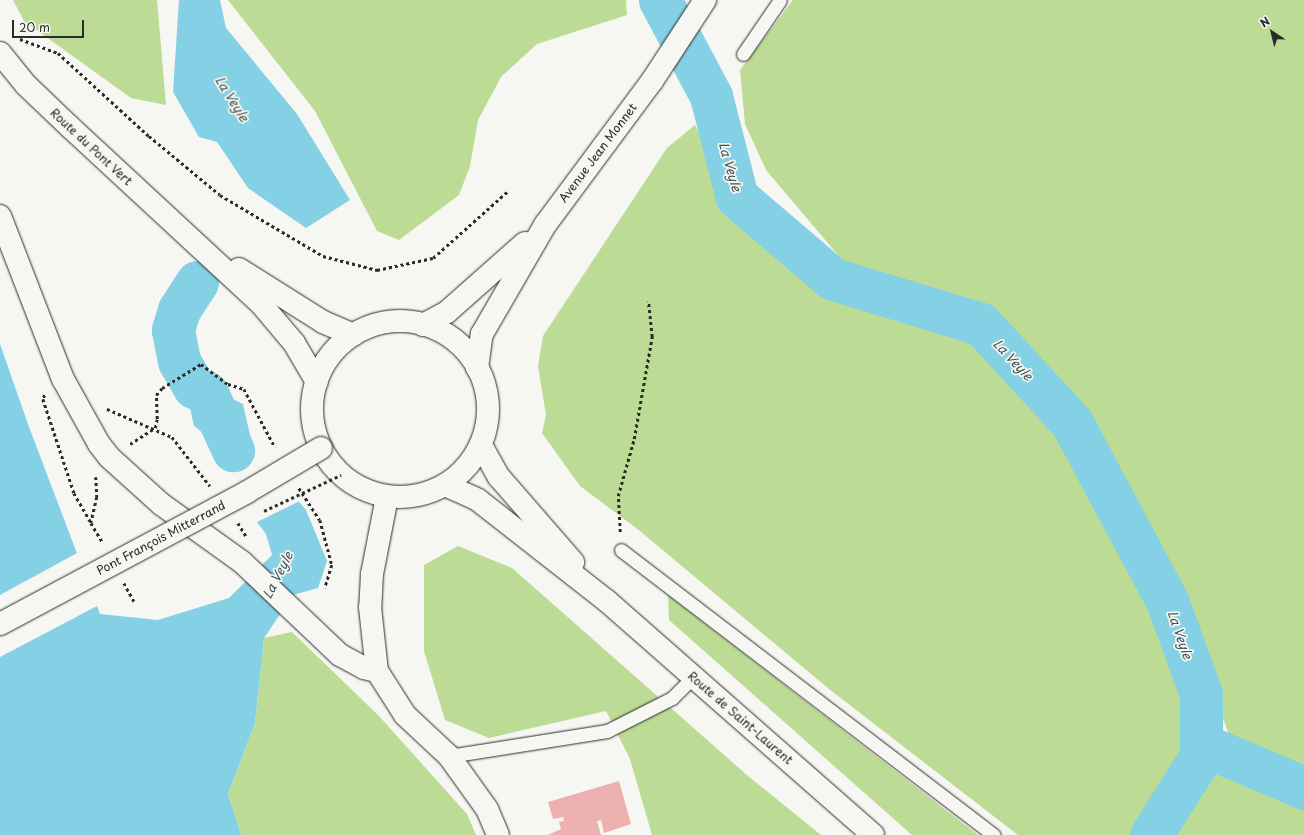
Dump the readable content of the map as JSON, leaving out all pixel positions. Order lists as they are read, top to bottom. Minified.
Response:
{"streets":{"main road":["Route du Pont Vert","Avenue Jean Monnet","Pont François Mitterrand","Route de Saint-Laurent"]},"water":["La Veyle"],"scale_bar":"20 m","north":"top left"}
